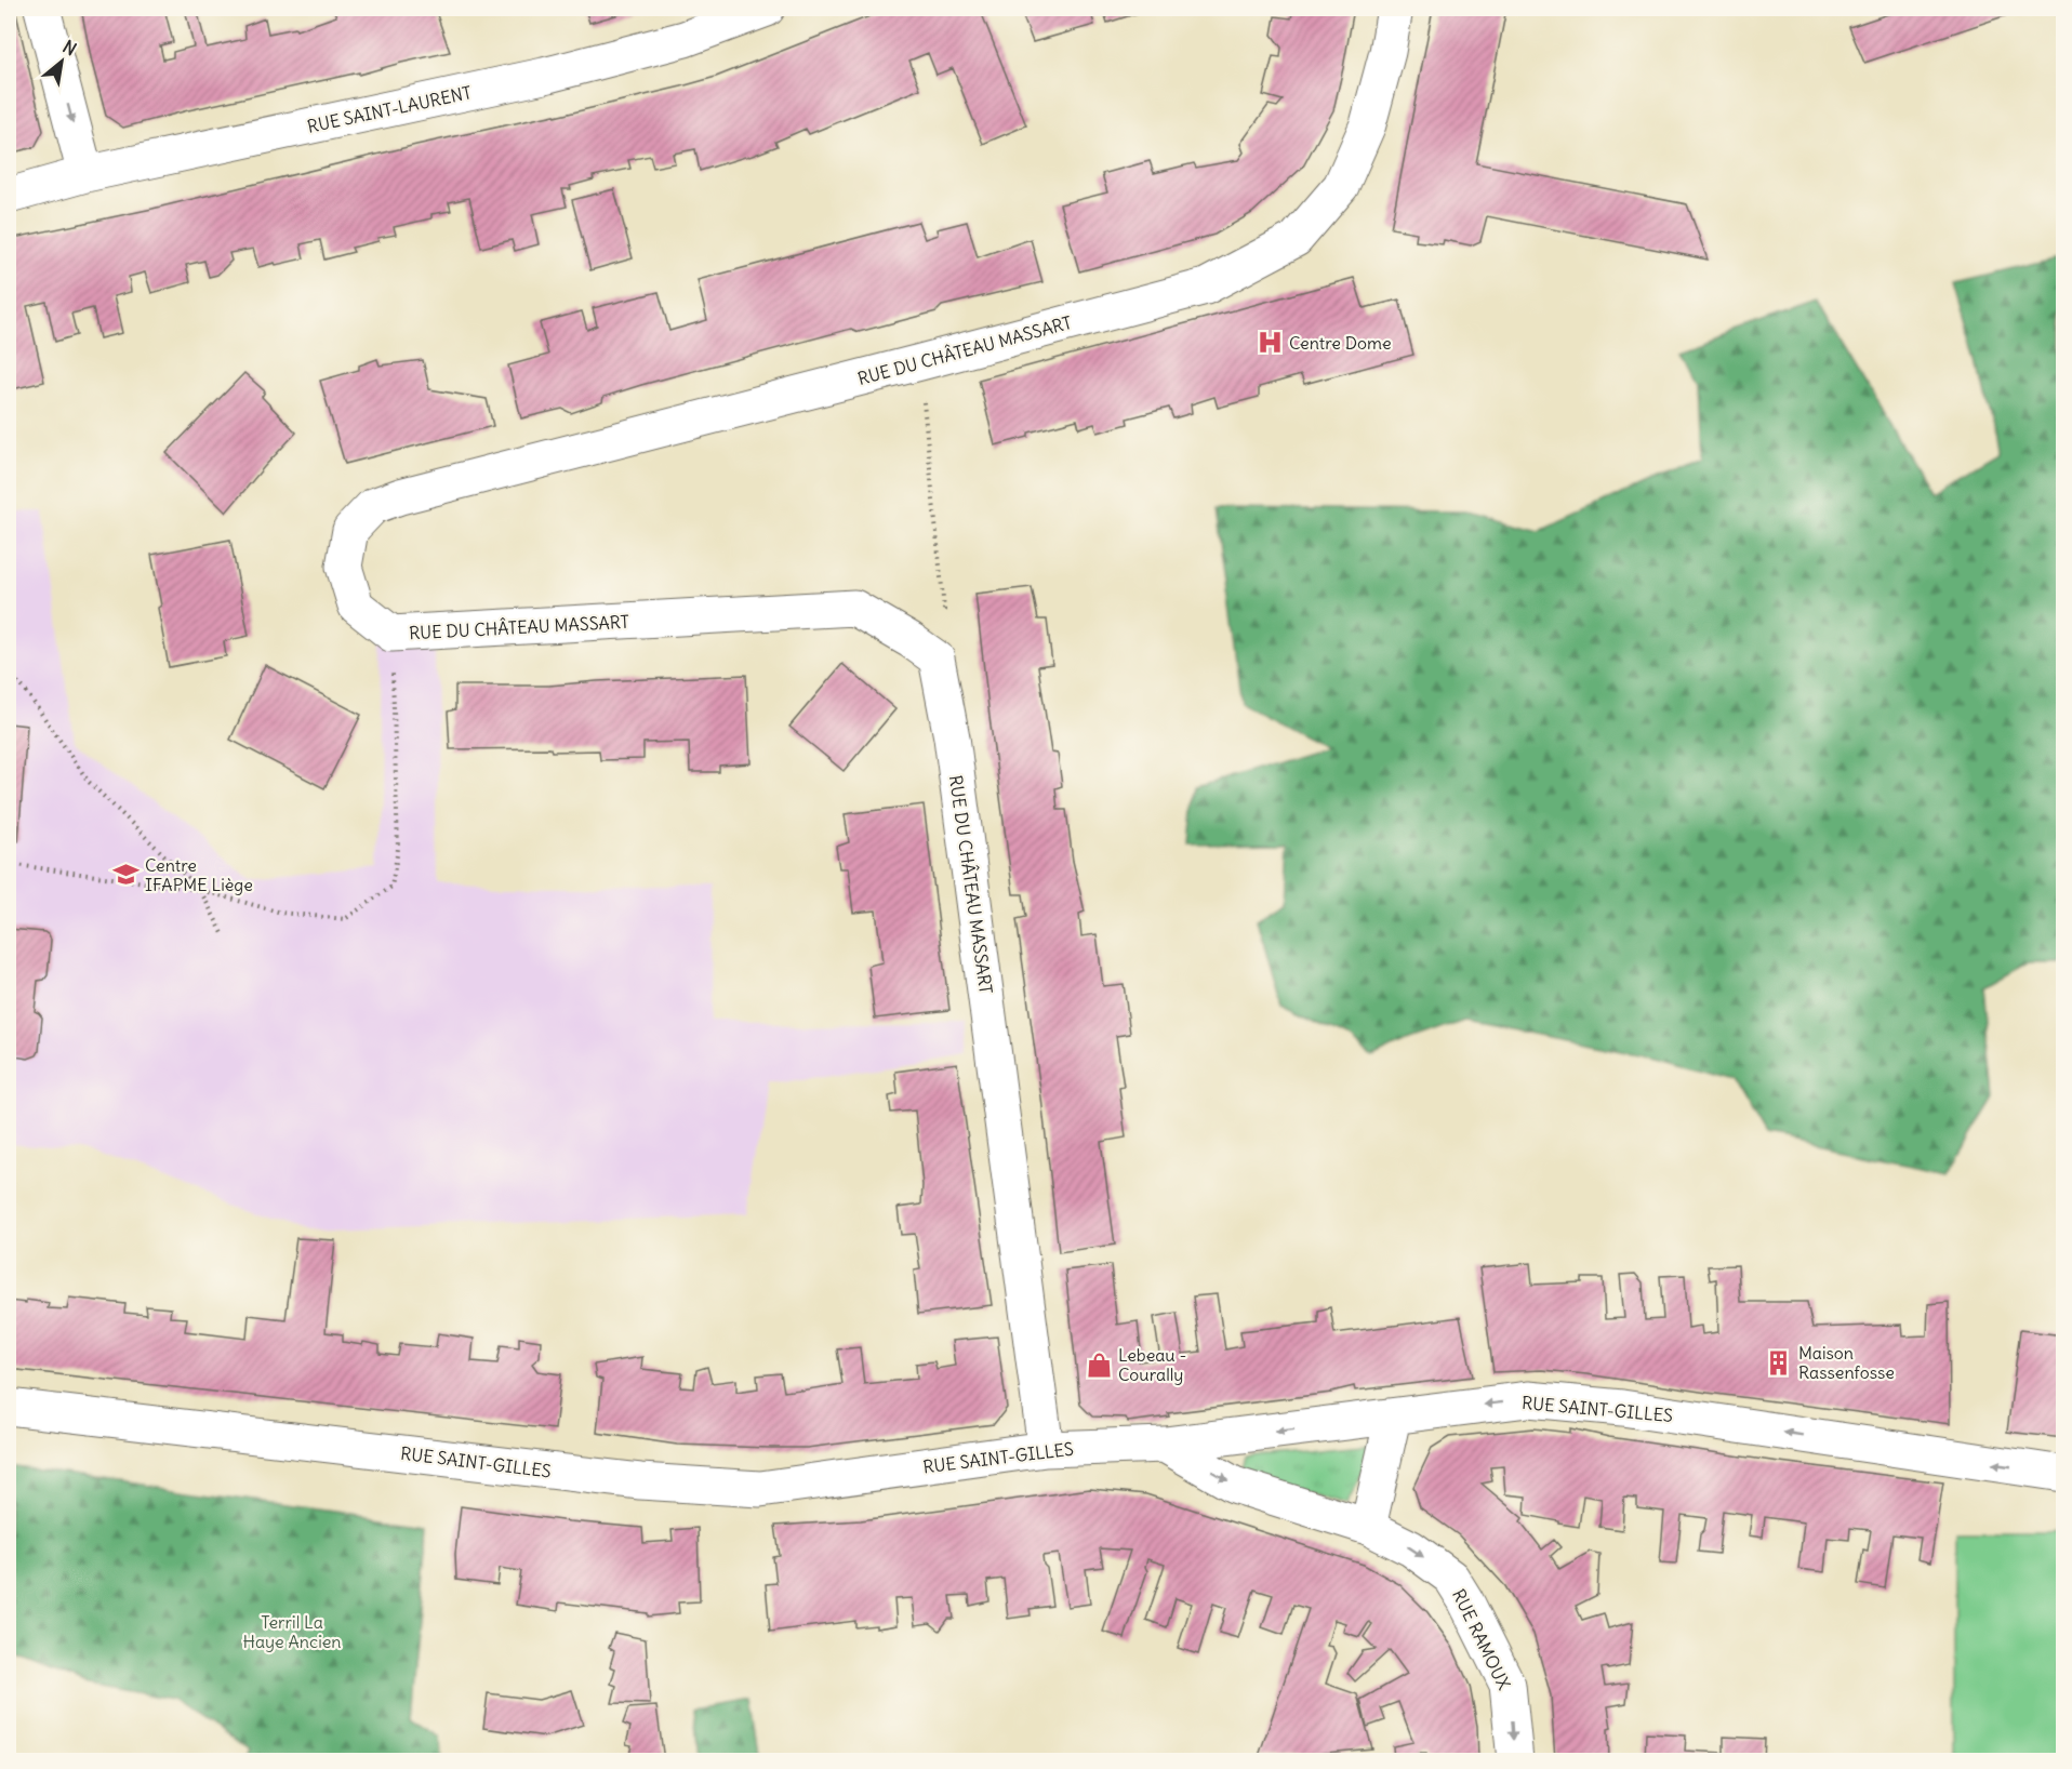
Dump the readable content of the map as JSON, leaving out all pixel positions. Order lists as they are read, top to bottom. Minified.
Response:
{"streets":{"street":["RUE SAINT-LAURENT","RUE DU CHÂTEAU MASSART","RUE SAINT-GILLES","RUE RAMOUX"]},"crossings":[["RUE DU CHÂTEAU MASSART","RUE SAINT-GILLES"],["RUE SAINT-GILLES","RUE RAMOUX"]],"one_way":["RUE SAINT-GILLES","RUE RAMOUX"],"parks":["Terril La Haye Ancien"],"places":{"hospital":["Centre Dome"],"school or university":["Centre IFAPME Liège"],"building":["Maison Rassenfosse"],"shop":["Lebeau - Courally"]},"north":"top right"}
